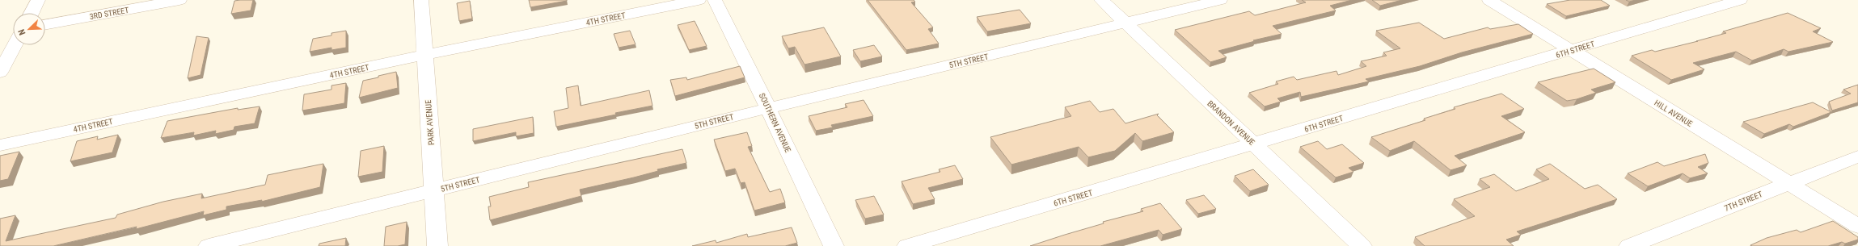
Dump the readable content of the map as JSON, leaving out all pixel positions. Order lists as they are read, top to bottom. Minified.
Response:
{"streets":{"street":["3RD STREET","4TH STREET","6TH STREET","5TH STREET","HILL AVENUE","PARK AVENUE","SOUTHERN AVENUE","BRANDON AVENUE","7TH STREET"]},"crossings":[["4TH STREET","PARK AVENUE"],["6TH STREET","HILL AVENUE"],["6TH STREET","BRANDON AVENUE"],["5TH STREET","PARK AVENUE"],["5TH STREET","SOUTHERN AVENUE"],["5TH STREET","BRANDON AVENUE"],["HILL AVENUE","7TH STREET"]],"north":"bottom left"}
